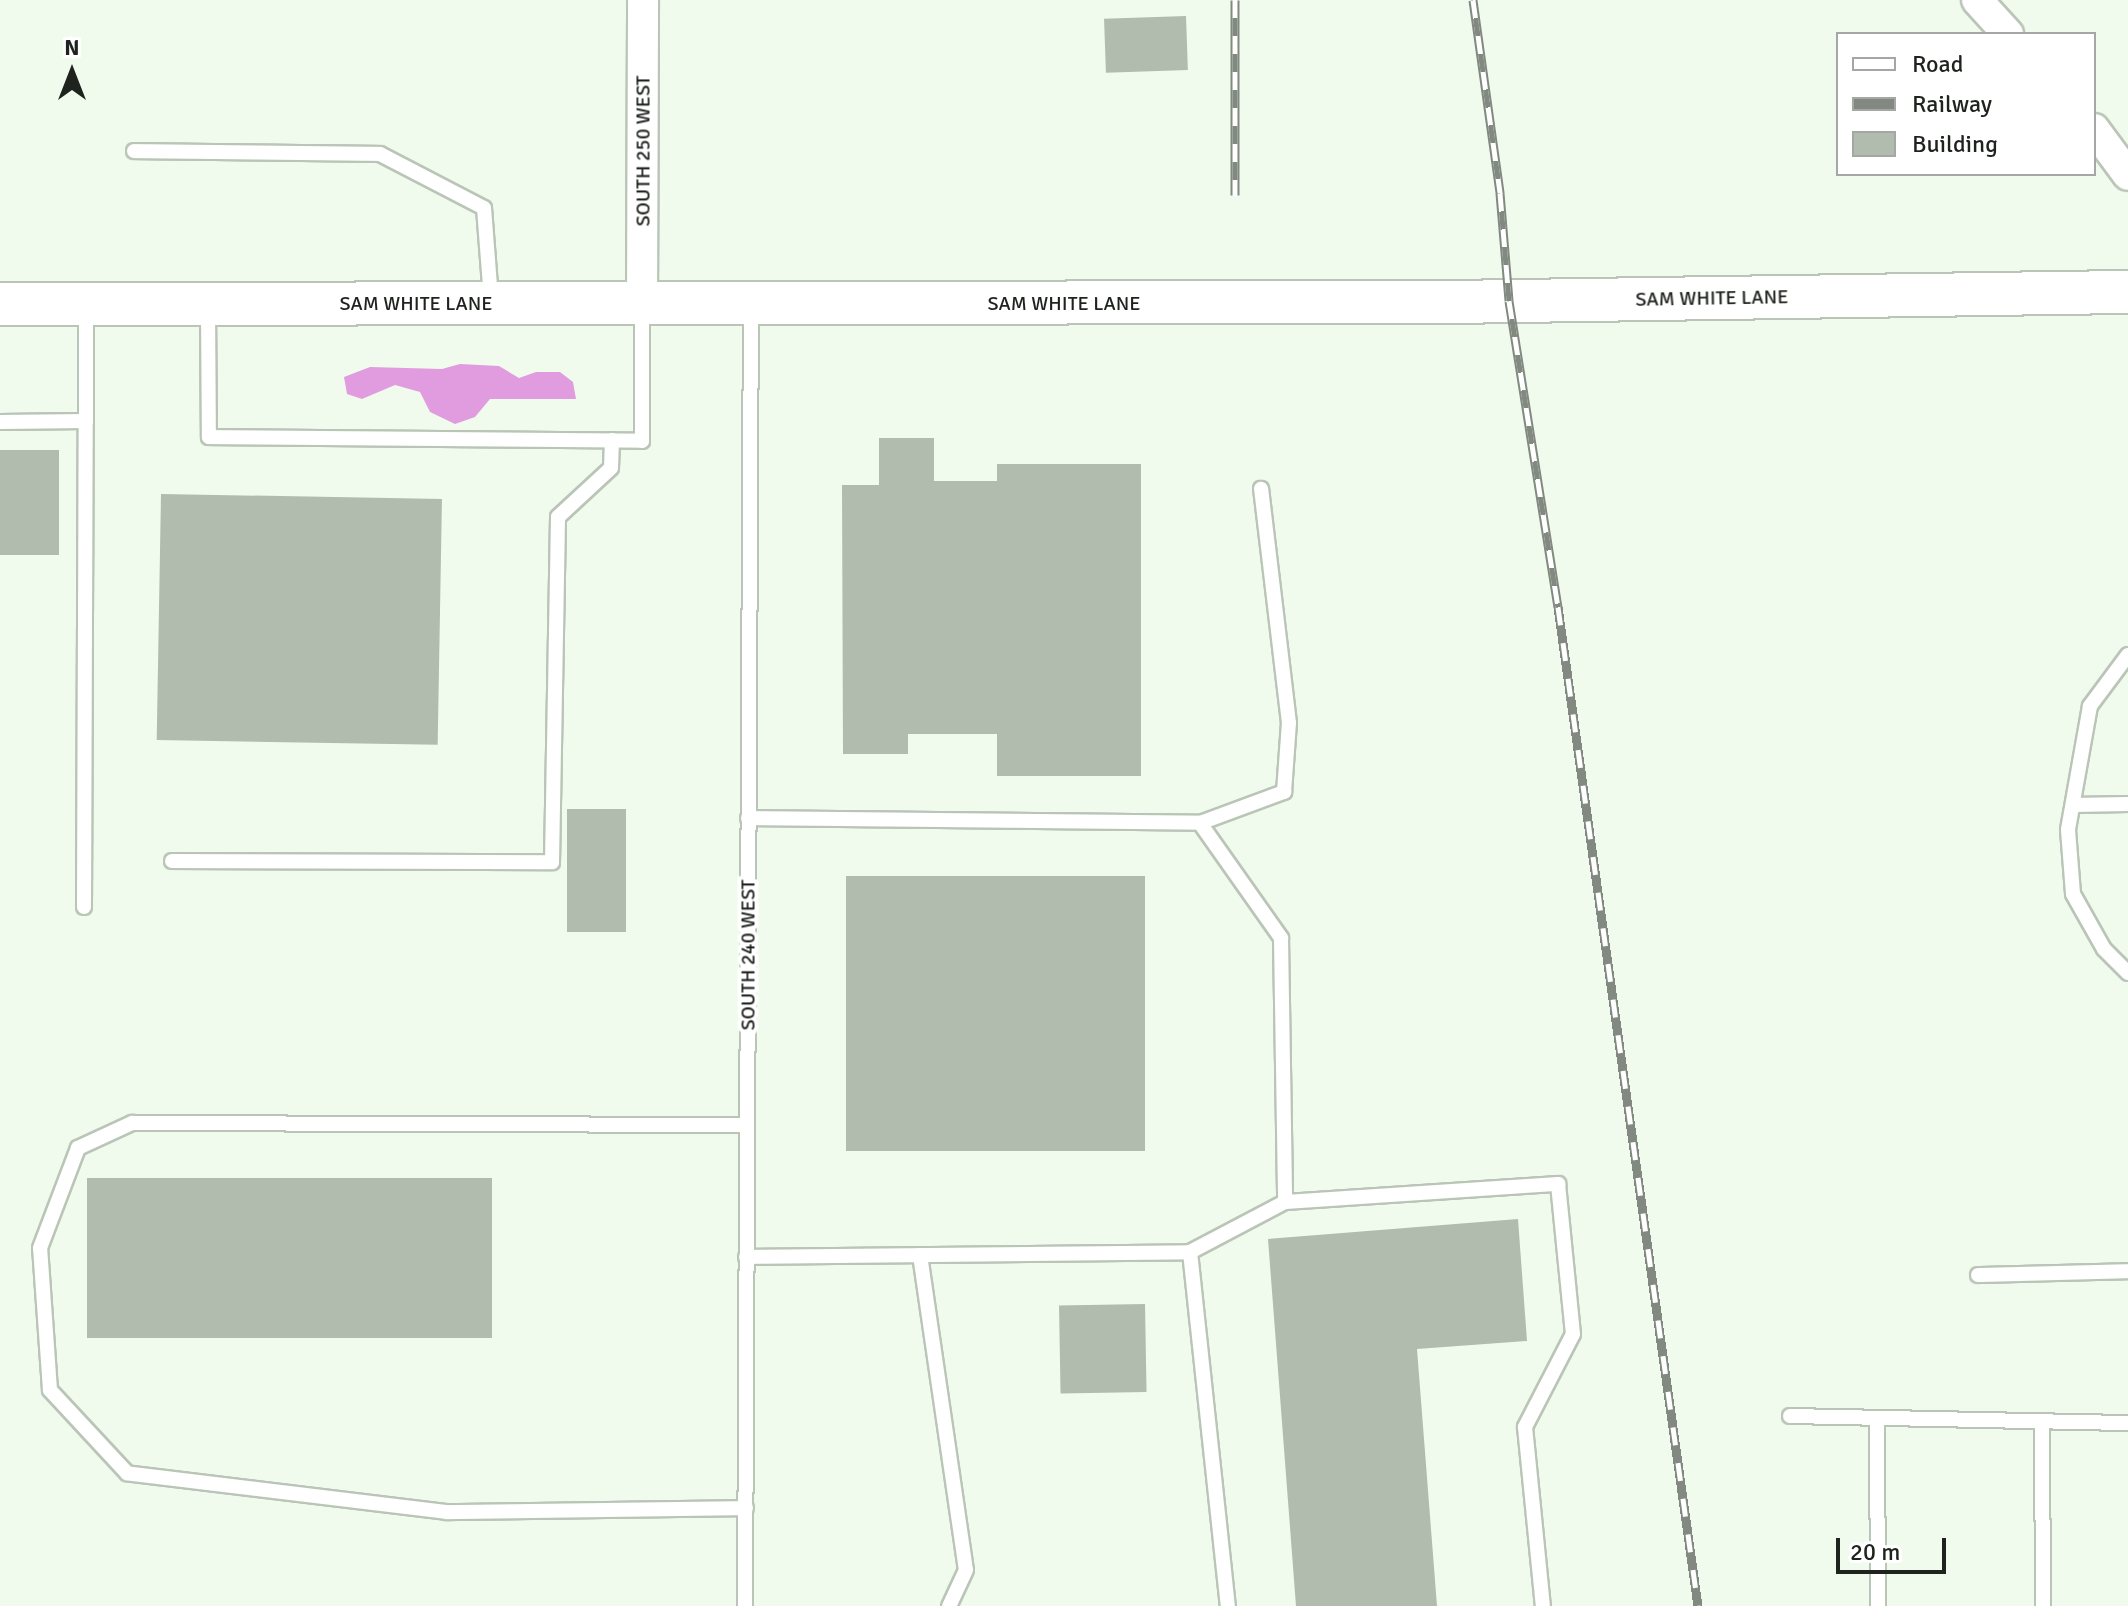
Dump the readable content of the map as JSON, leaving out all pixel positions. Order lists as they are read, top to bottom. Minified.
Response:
{"streets":{"street":["SOUTH 250 WEST","SAM WHITE LANE"],"lane":["SOUTH 240 WEST"]},"crossings":[["SOUTH 250 WEST","SAM WHITE LANE"],["SAM WHITE LANE","SOUTH 240 WEST"]],"legend":["Road","Railway","Building"],"scale_bar":"20 m","north":"top"}
